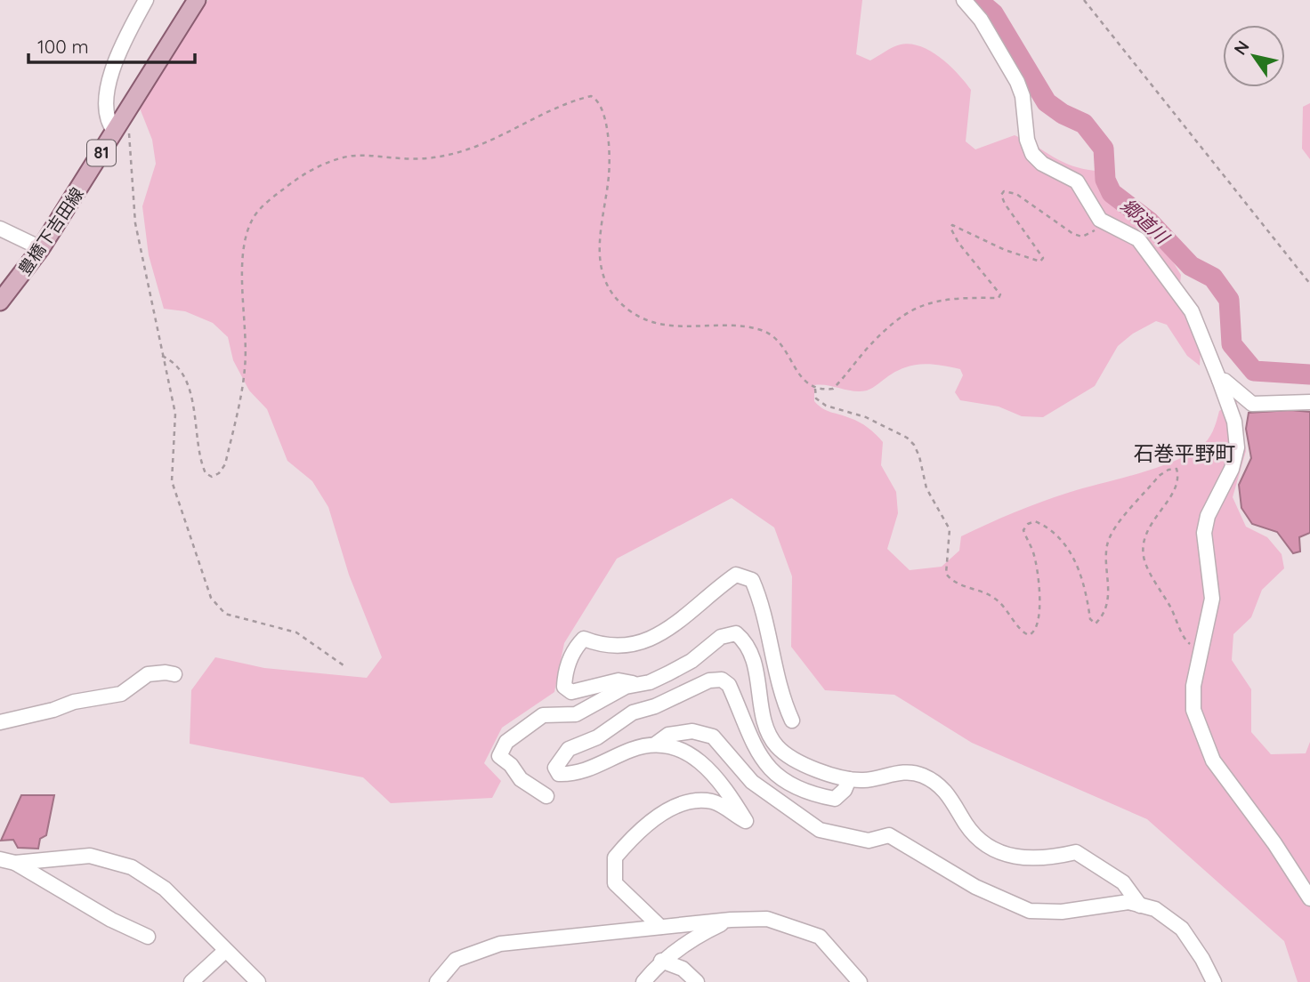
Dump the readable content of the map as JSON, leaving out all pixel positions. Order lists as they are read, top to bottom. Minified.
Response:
{"streets":{"main road":["81","豊橋下吉田線"]},"districts":["石巻平野町"],"water":["郷道川"],"scale_bar":"100 m","north":"top left"}
